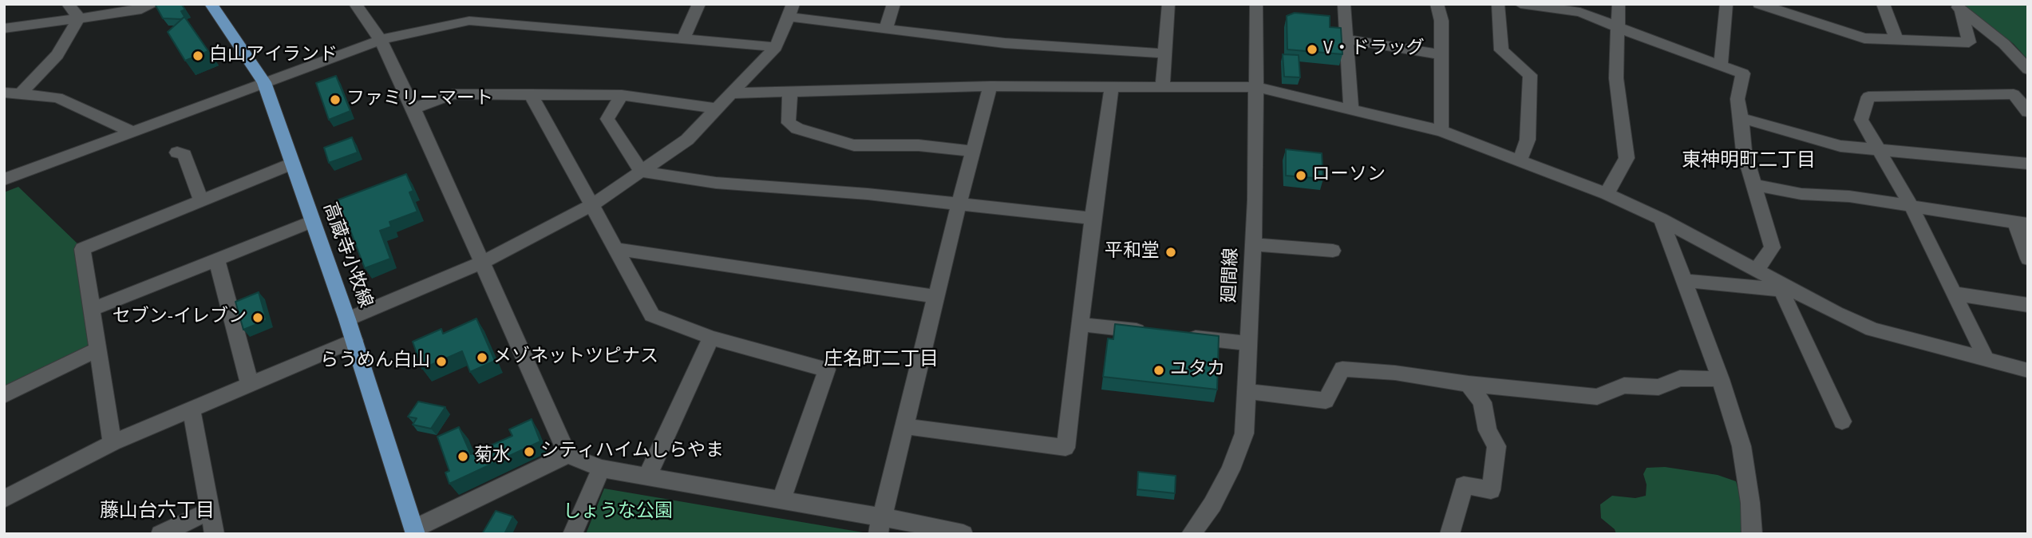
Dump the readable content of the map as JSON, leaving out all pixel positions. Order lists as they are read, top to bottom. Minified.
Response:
{"streets":{"main road":["高蔵寺小牧線"],"street":["廻間線"]},"districts":["東神明町二丁目","庄名町二丁目","藤山台六丁目"],"parks":["しょうな公園"],"places":["V・ドラッグ","白山アイランド","ファミリーマート","ローソン","平和堂","セブン-イレブン","メゾネットツピナス","らうめん白山","ユタカ","シティハイムしらやま","菊水"]}
